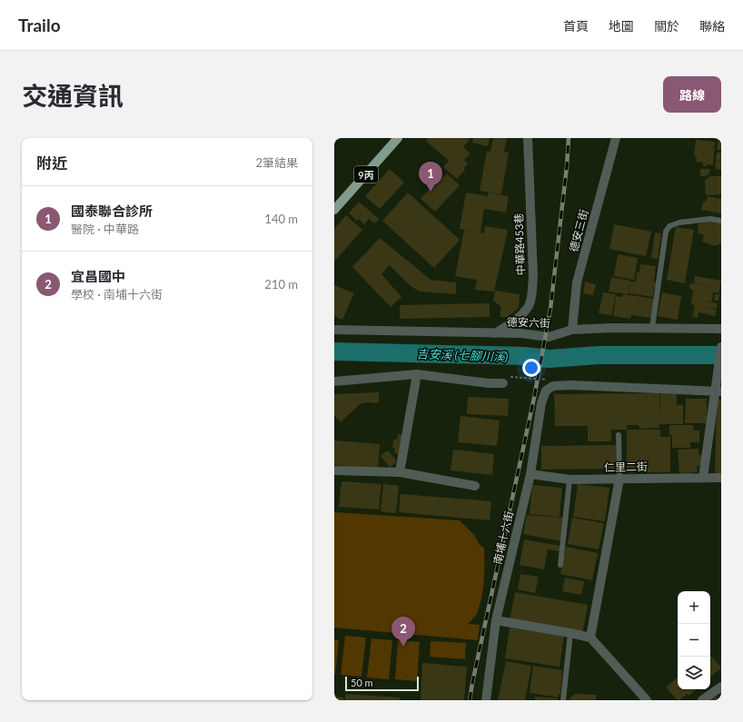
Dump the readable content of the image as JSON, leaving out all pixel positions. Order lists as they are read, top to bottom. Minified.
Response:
{"streets":{"main road":["9丙"],"street":["德安三街","中華路453巷","德安六街","仁里二街","南埔十六街"]},"crossings":[["德安三街","德安六街"],["中華路453巷","德安六街"],["仁里二街","南埔十六街"]],"water":["吉安溪 (七腳川溪)"],"scale_bar":"50 m","page":{"header":"Trailo","nav":["首頁","地圖","關於","聯絡"],"title":"交通資訊","buttons":"路線","heading":["附近","2筆結果"],"pins":["1","2"],"list":[{"mark":"1","name":"國泰聯合診所","note":"醫院 · 中華路","value":"140 m"},{"mark":"2","name":"宜昌國中","note":"學校 · 南埔十六街","value":"210 m"}],"map_buttons":["+","−"],"scale":"50 m"}}
